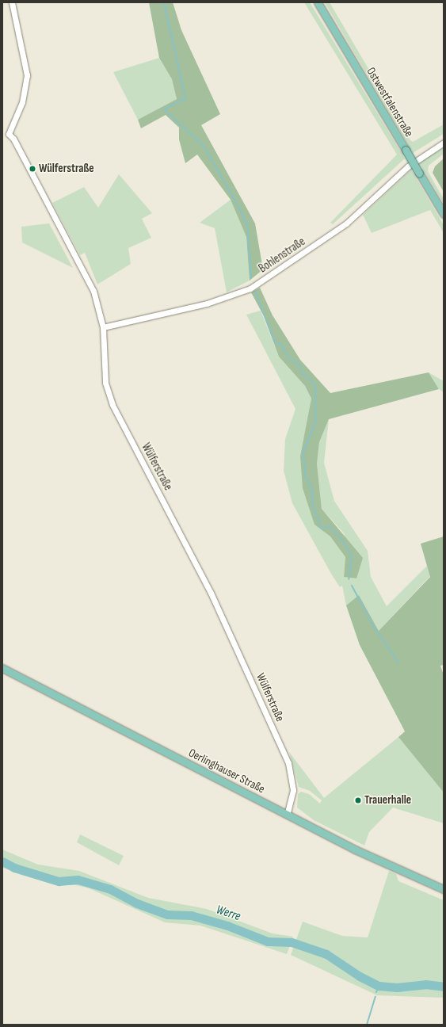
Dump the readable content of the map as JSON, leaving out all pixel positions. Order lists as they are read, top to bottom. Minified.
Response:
{"streets":{"main road":["Ostwestfalenstraße","Oerlinghauser Straße"],"street":["Bohlenstraße","Wülferstraße"]},"crossings":[["Bohlenstraße","Wülferstraße"],["Wülferstraße","Oerlinghauser Straße"]],"water":["Werre"],"places":["Wülferstraße","Trauerhalle"]}
